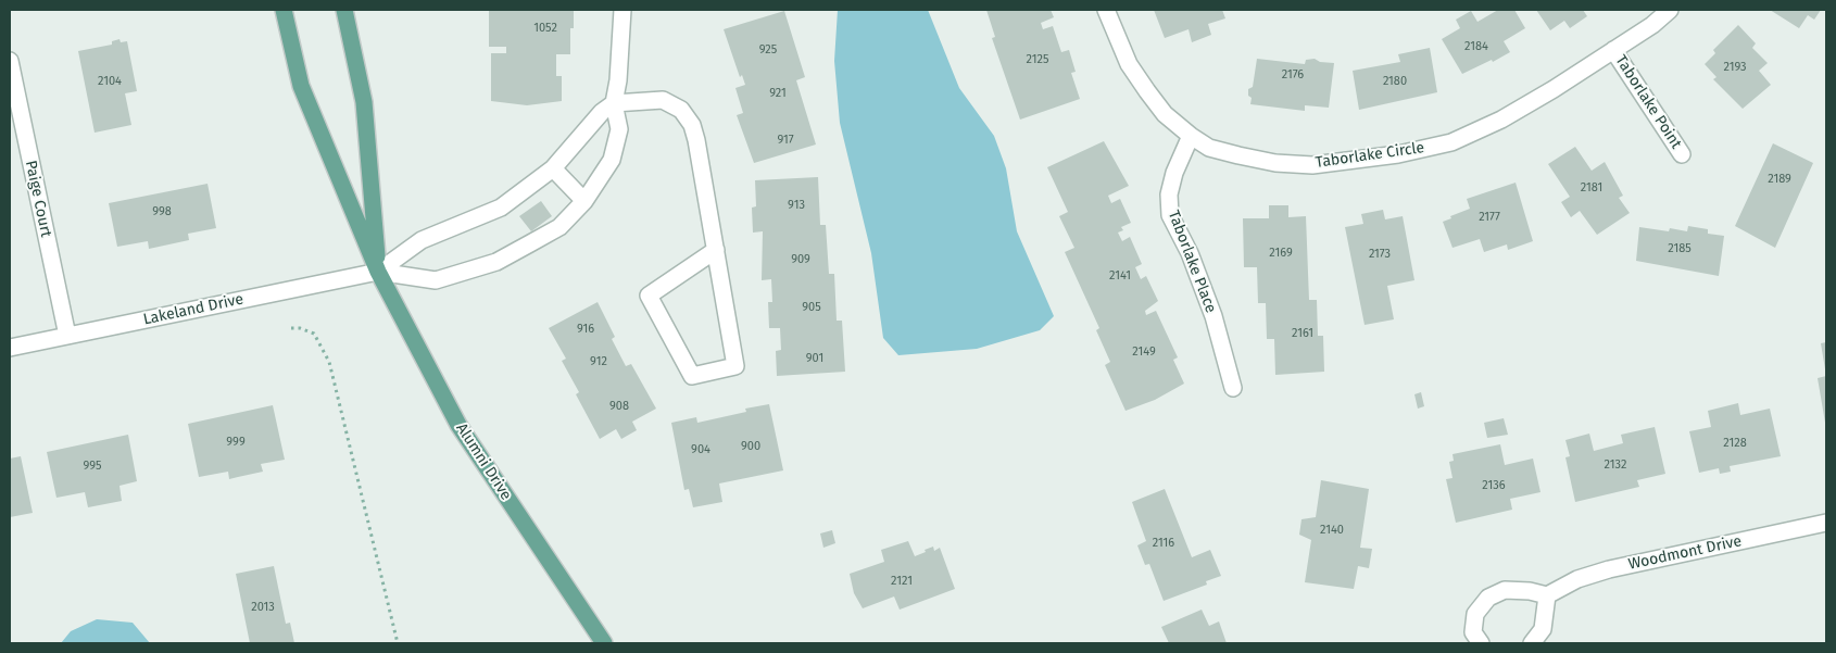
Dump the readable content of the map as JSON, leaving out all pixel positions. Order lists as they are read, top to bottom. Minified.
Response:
{"streets":{"main road":["Alumni Drive"],"street":["Taborlake Point","Taborlake Circle","Paige Court","Taborlake Place","Lakeland Drive","Woodmont Drive"]},"crossings":[["Taborlake Point","Taborlake Circle"],["Taborlake Circle","Taborlake Place"],["Paige Court","Lakeland Drive"],["Lakeland Drive","Alumni Drive"]],"house_numbers":["1052","2184","925","2125","2193","2176","2104","2180","921","917","2189","2181","913","998","2177","2185","2169","2173","909","2141","905","916","2161","2149","901","912","908","999","2128","900","904","2132","995","2136","2140","2116","2121","2013"]}
